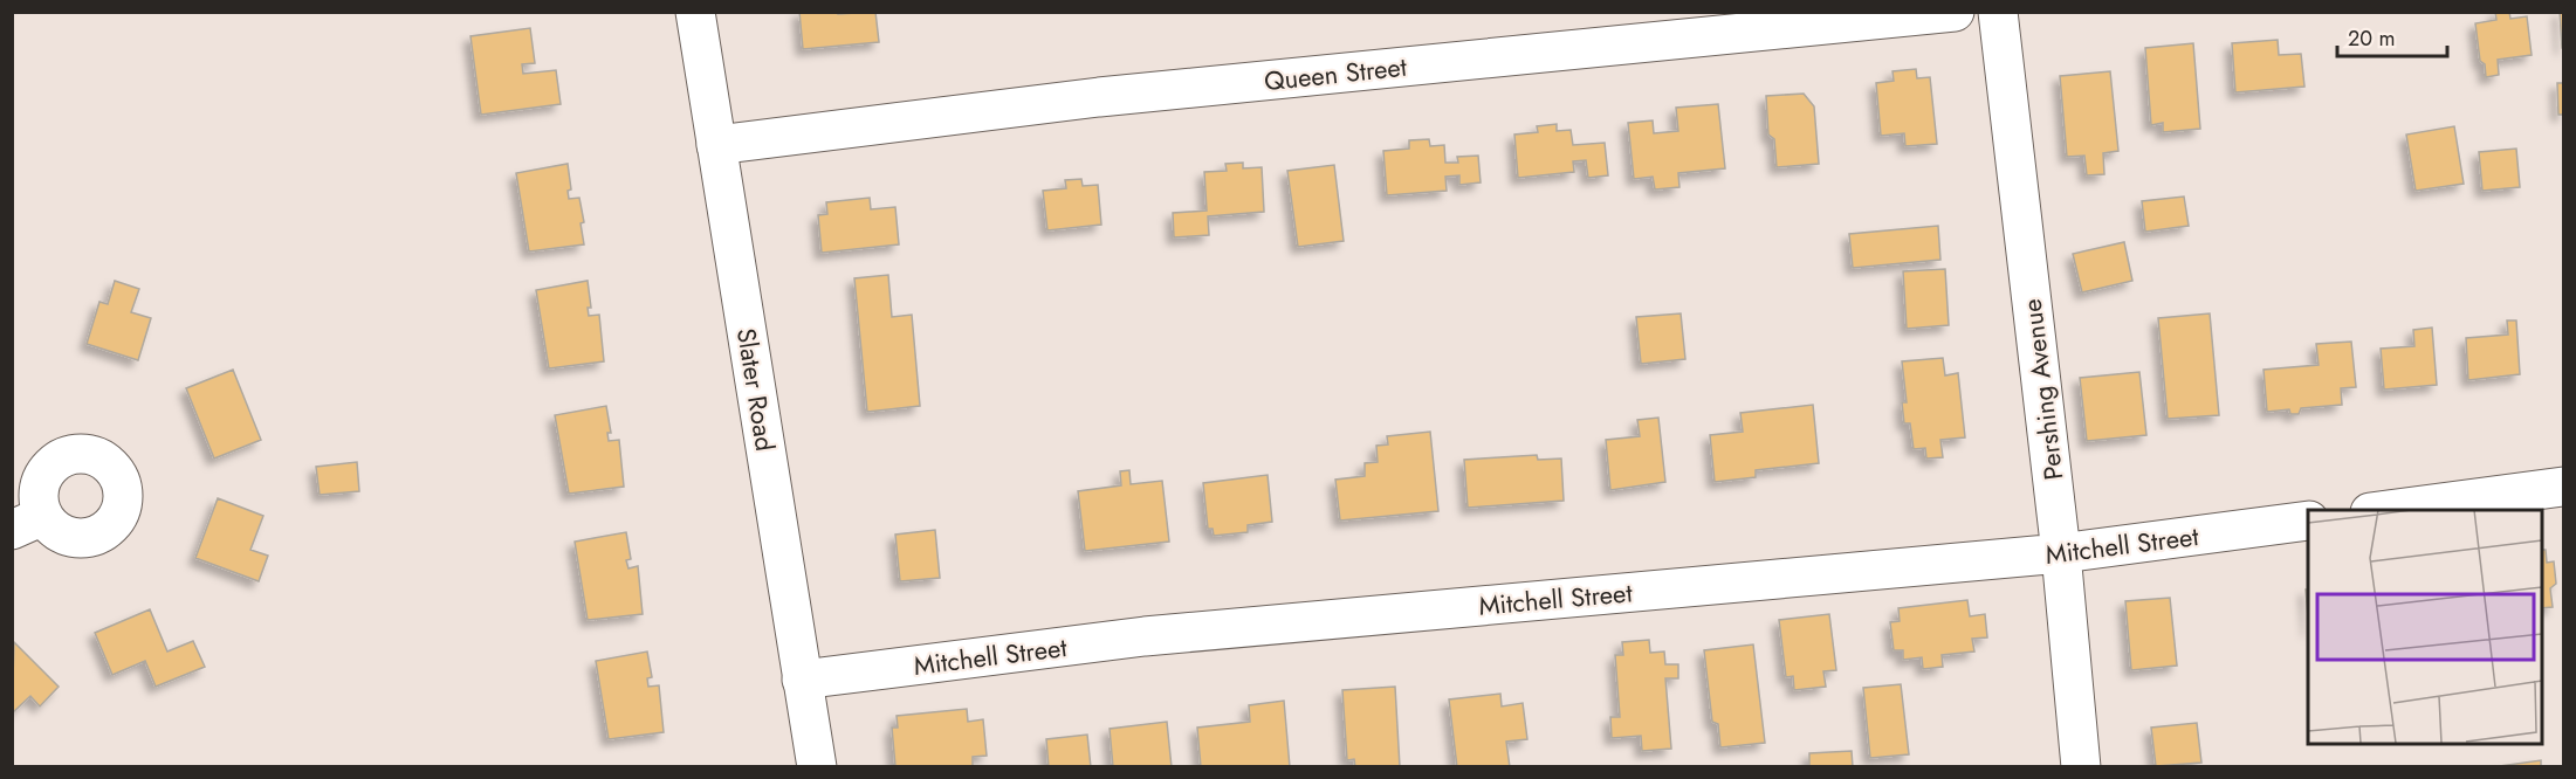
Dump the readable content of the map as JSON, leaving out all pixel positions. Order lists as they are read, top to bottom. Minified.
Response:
{"streets":{"street":["Queen Street","Slater Road","Pershing Avenue","Mitchell Street"]},"crossings":[["Queen Street","Slater Road"],["Slater Road","Mitchell Street"],["Pershing Avenue","Mitchell Street"]],"scale_bar":"20 m"}
